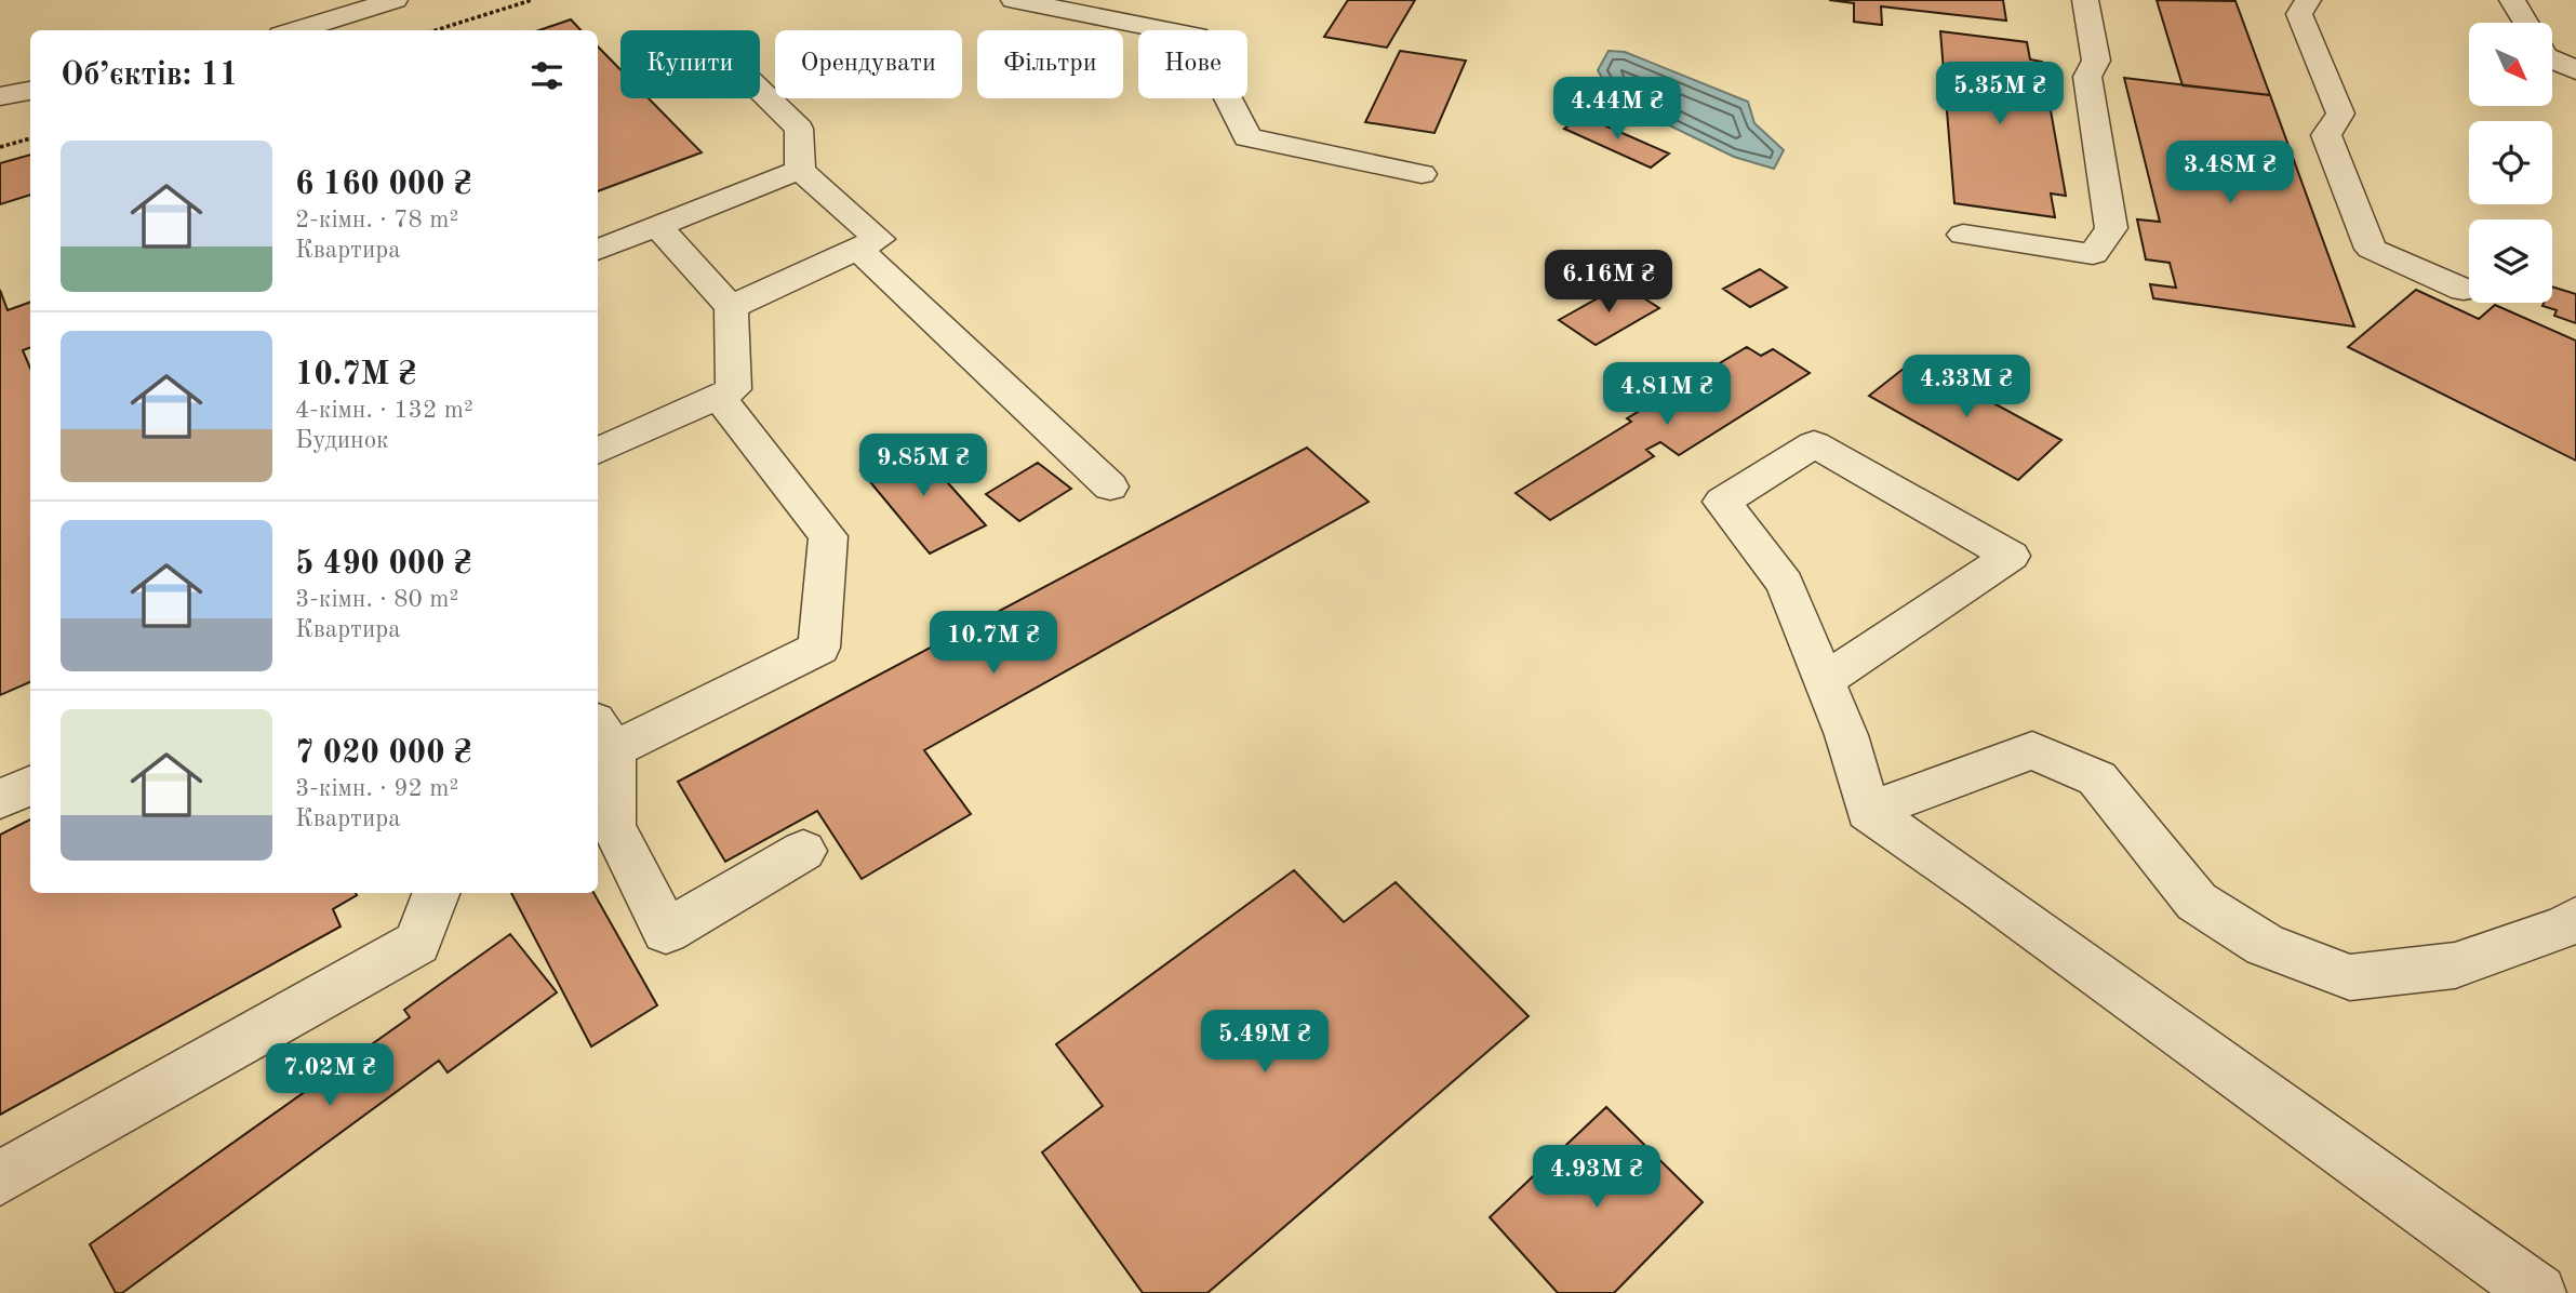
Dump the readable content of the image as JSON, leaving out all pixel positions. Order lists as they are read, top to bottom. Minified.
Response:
{"north":"bottom right","page":{"chip":["Купити","Орендувати","Фільтри","Нове"],"heading":"Об’єктів: 11","price":["5.35M ₴","4.44M ₴","3.48M ₴","6.16M ₴","4.33M ₴","4.81M ₴","9.85M ₴","10.7M ₴","5.49M ₴","7.02M ₴","4.93M ₴"],"list":[{"name":"6 160 000 ₴","note":"2-кімн. · 78 m² · Квартира"},{"name":"10.7M ₴","note":"4-кімн. · 132 m² · Будинок"},{"name":"5 490 000 ₴","note":"3-кімн. · 80 m² · Квартира"},{"name":"7 020 000 ₴","note":"3-кімн. · 92 m² · Квартира"}]}}
